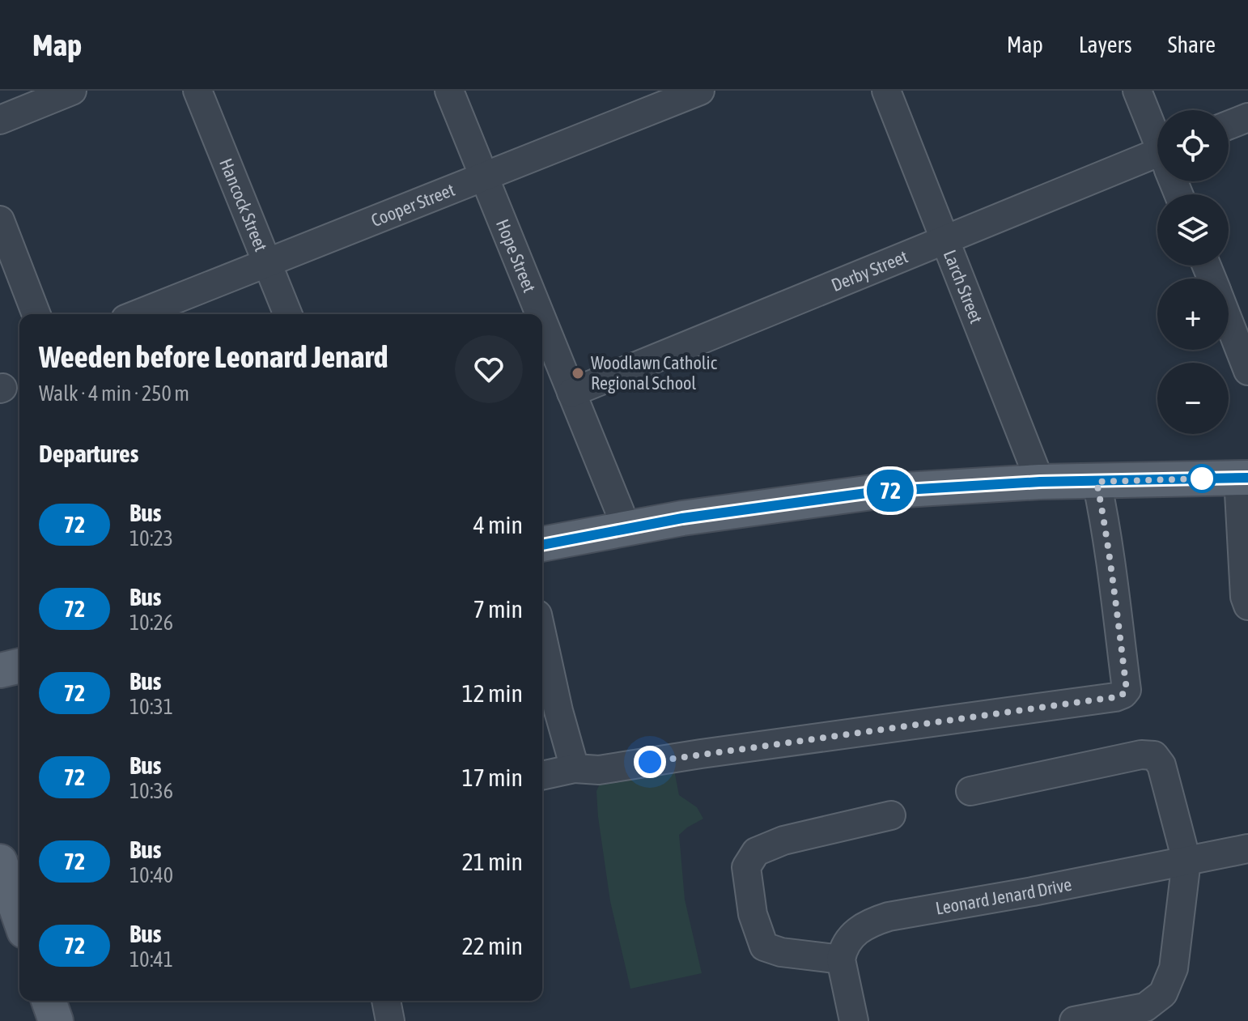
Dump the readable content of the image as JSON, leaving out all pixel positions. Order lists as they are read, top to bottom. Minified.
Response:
{"streets":{"street":["Hancock Street","Cooper Street","Hope Street","Derby Street","Larch Street","Leonard Jenard Drive"]},"crossings":[["Hancock Street","Cooper Street"],["Cooper Street","Hope Street"],["Hope Street","Derby Street"],["Derby Street","Larch Street"]],"places":["Woodlawn Catholic Regional School"],"lines":["bus line 72"],"page":{"header":"Map","nav":["Map","Layers","Share"],"on_map":"72","map_buttons":["+","−"],"heading":[["Weeden before Leonard Jenard","Walk · 4 min · 250 m"],"Departures"],"list":[{"mark":"72","name":"Bus","note":"10:23","value":"4 min"},{"mark":"72","name":"Bus","note":"10:26","value":"7 min"},{"mark":"72","name":"Bus","note":"10:31","value":"12 min"},{"mark":"72","name":"Bus","note":"10:36","value":"17 min"},{"mark":"72","name":"Bus","note":"10:40","value":"21 min"},{"mark":"72","name":"Bus","note":"10:41","value":"22 min"}]}}
